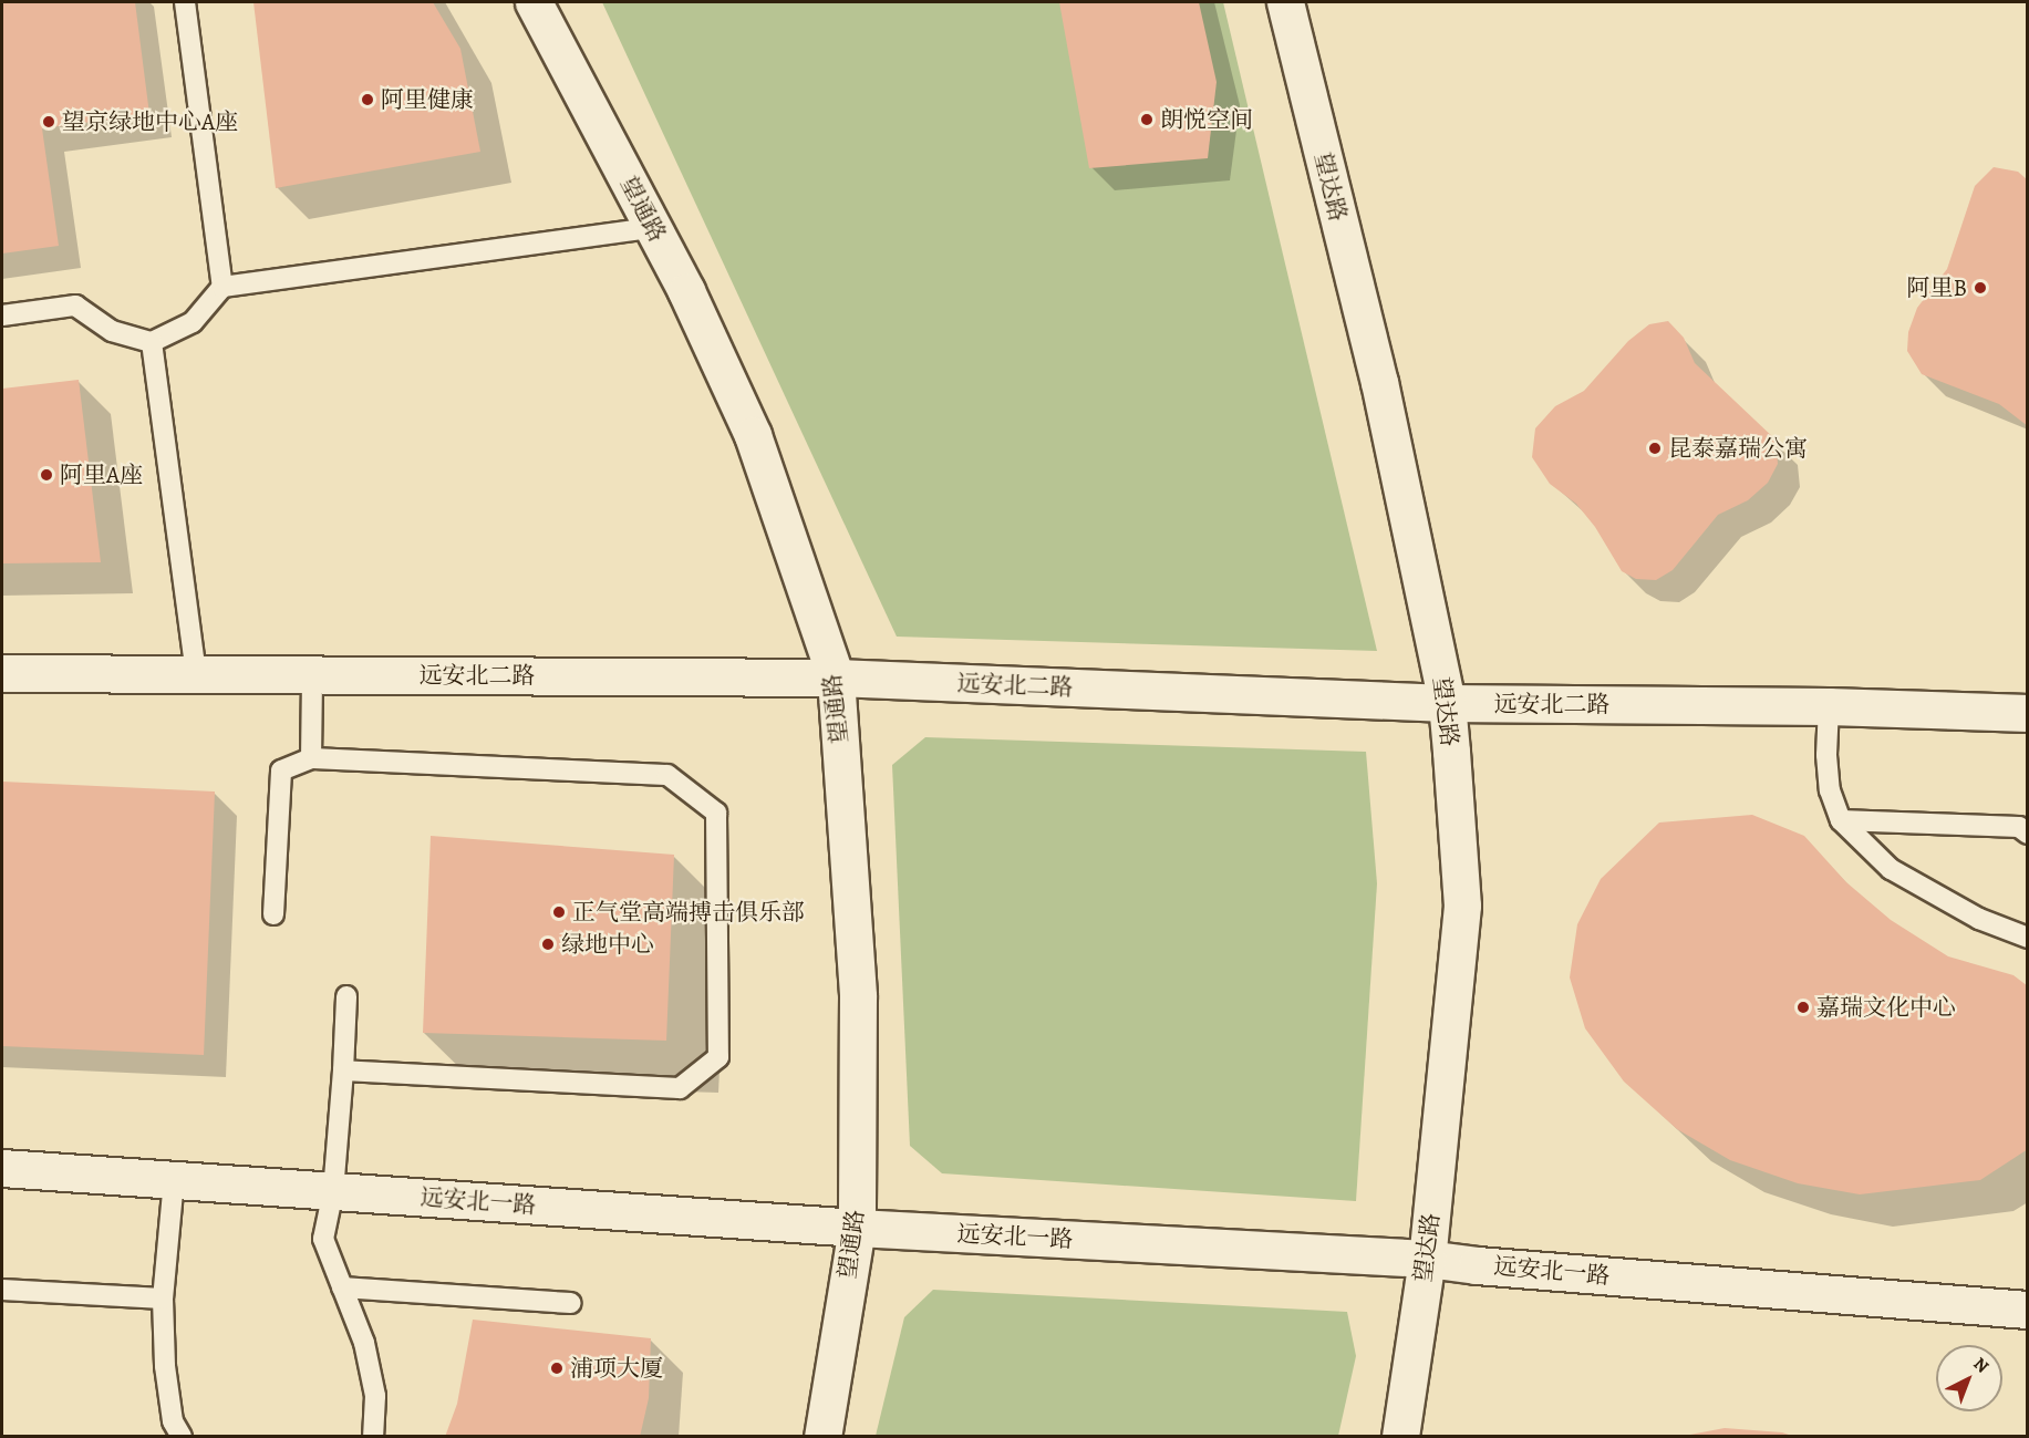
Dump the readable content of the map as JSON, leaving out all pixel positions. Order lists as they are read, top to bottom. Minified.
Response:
{"streets":{"street":["望达路","望通路","远安北二路","远安北一路"]},"crossings":[["望达路","远安北二路"],["望达路","远安北一路"],["望通路","远安北二路"],["望通路","远安北一路"]],"places":["阿里健康","朗悦空间","望京绿地中心A座","阿里B","昆泰嘉瑞公寓","阿里A座","正气堂高端搏击俱乐部","绿地中心","嘉瑞文化中心","浦项大厦"],"north":"top right"}
